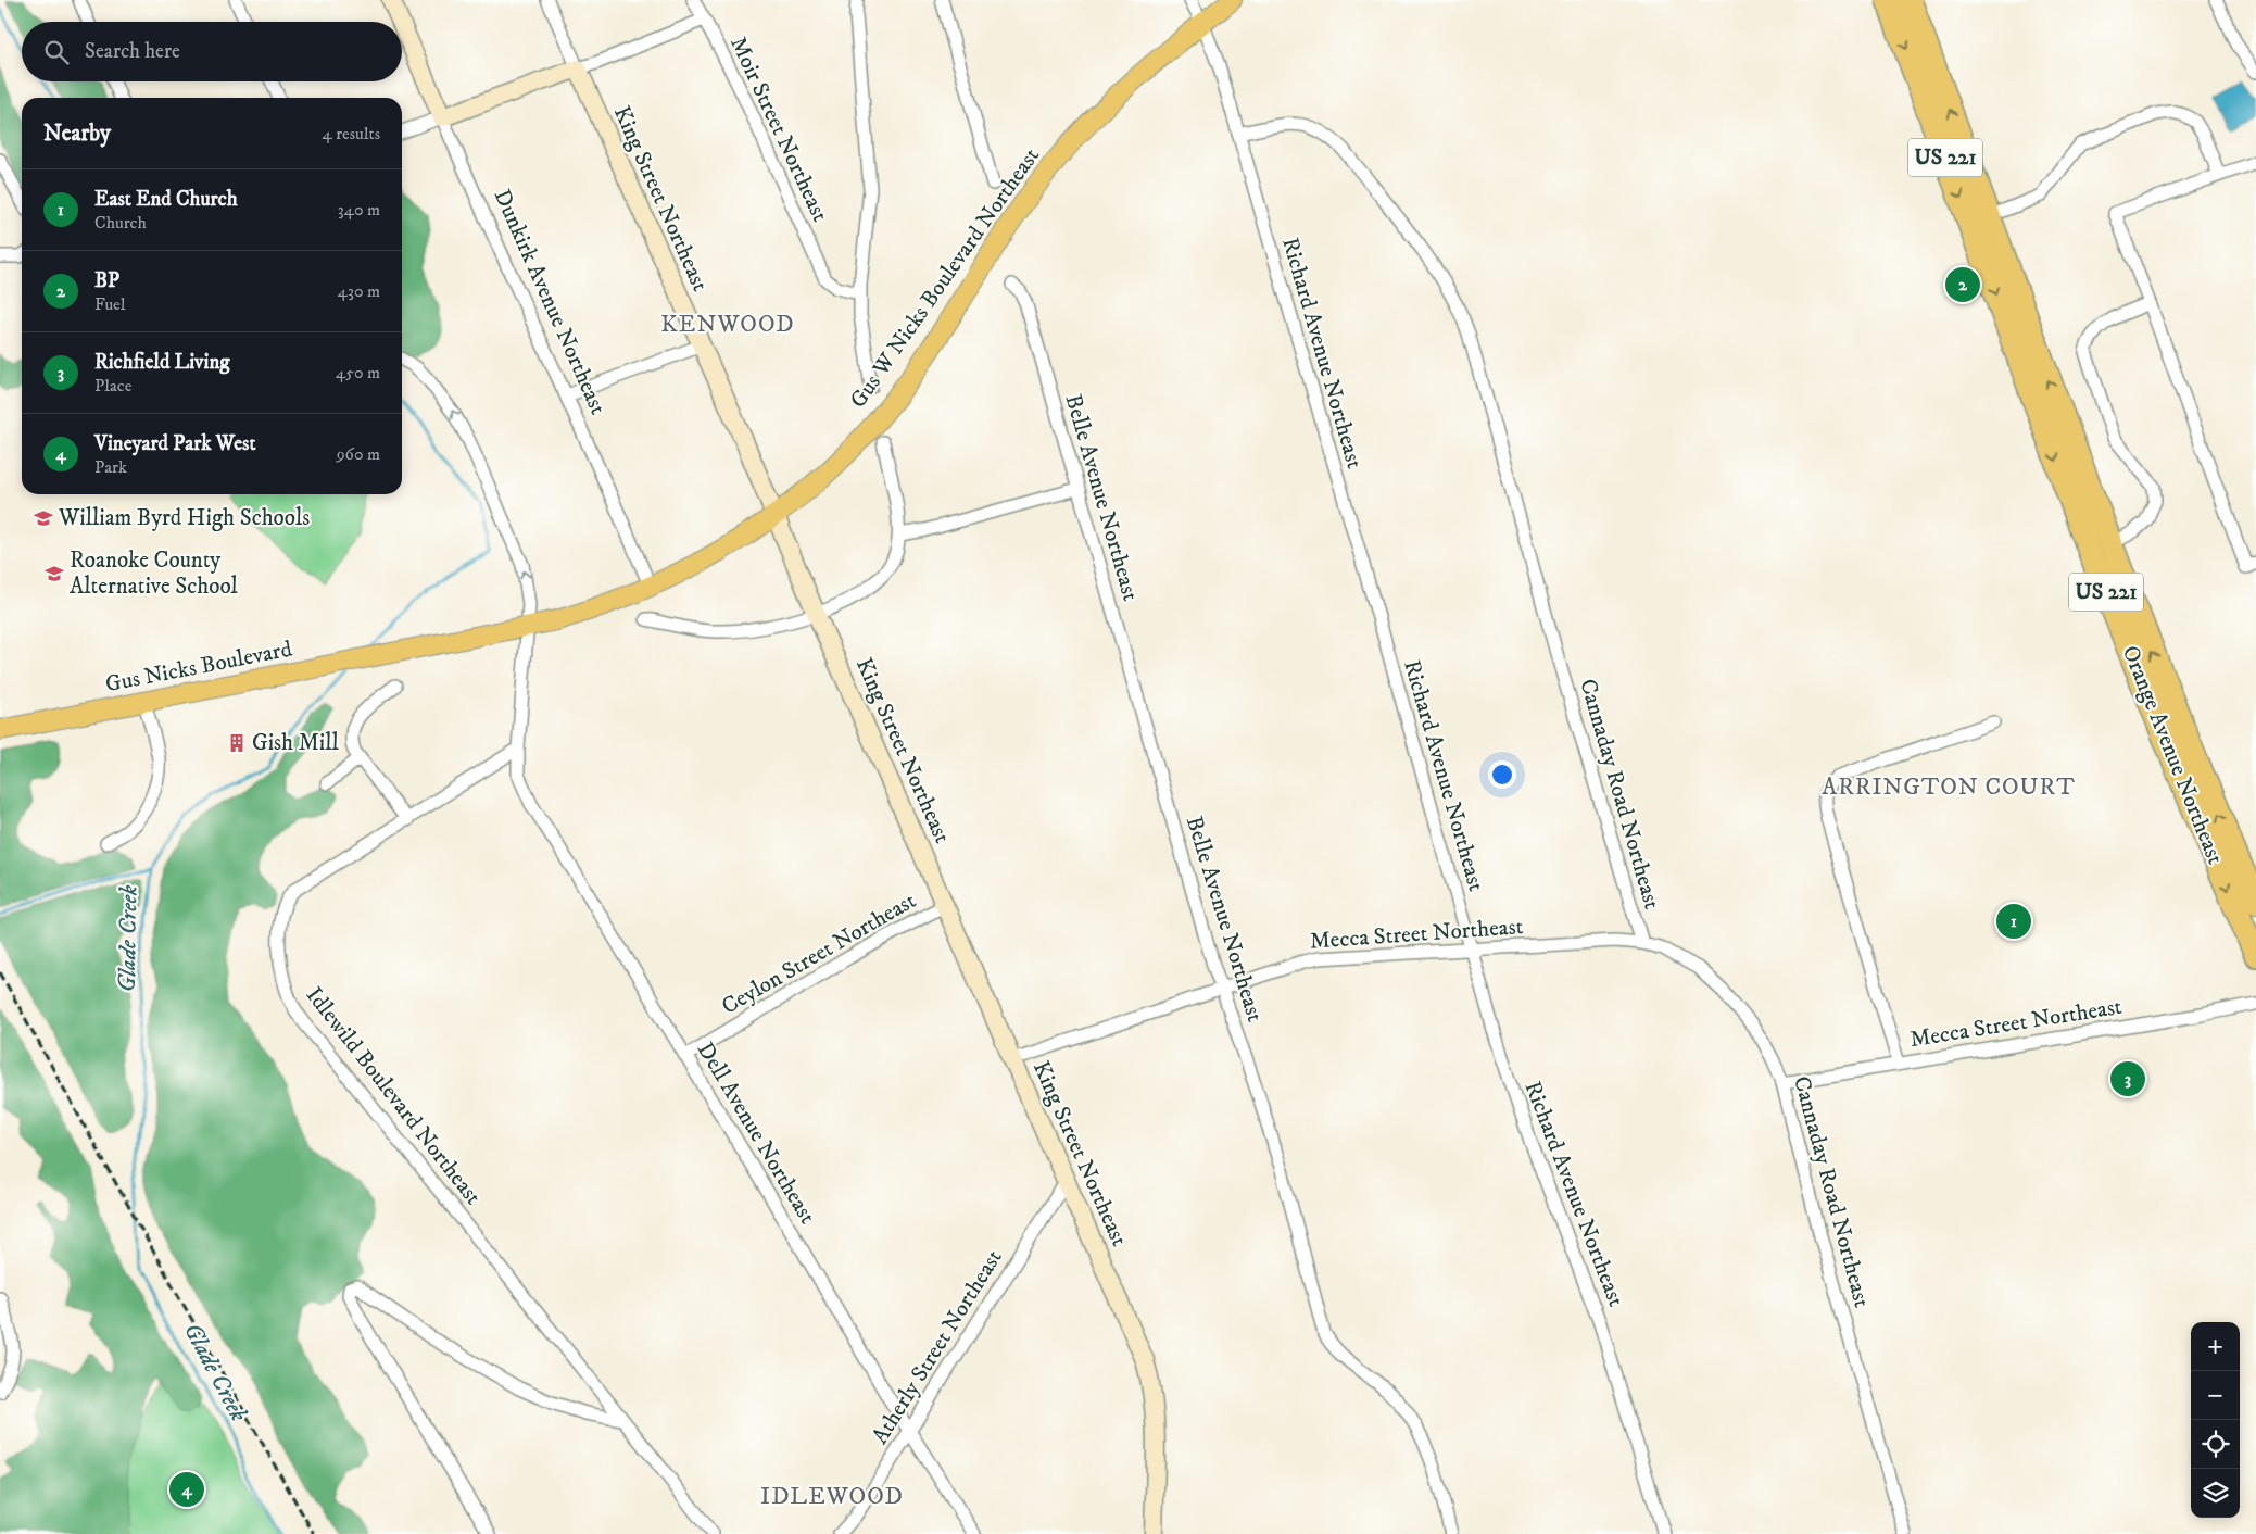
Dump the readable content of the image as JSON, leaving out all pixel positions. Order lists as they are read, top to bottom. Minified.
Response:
{"streets":{"highway":["US 221","Orange Avenue Northeast"],"main road":["Gus W Nicks Boulevard Northeast","Gus Nicks Boulevard"],"street":["Moir Street Northeast","King Street Northeast","Dunkirk Avenue Northeast","Richard Avenue Northeast","Belle Avenue Northeast","Cannaday Road Northeast","Mecca Street Northeast","Ceylon Street Northeast","Idlewild Boulevard Northeast","Dell Avenue Northeast","Atherly Street Northeast"]},"crossings":[["King Street Northeast","Gus W Nicks Boulevard Northeast"],["King Street Northeast","Mecca Street Northeast"],["King Street Northeast","Ceylon Street Northeast"],["King Street Northeast","Atherly Street Northeast"],["Gus W Nicks Boulevard Northeast","Dunkirk Avenue Northeast"],["Gus W Nicks Boulevard Northeast","Richard Avenue Northeast"],["Gus W Nicks Boulevard Northeast","Gus Nicks Boulevard"],["Richard Avenue Northeast","Cannaday Road Northeast"],["Richard Avenue Northeast","Mecca Street Northeast"],["Belle Avenue Northeast","Mecca Street Northeast"],["Cannaday Road Northeast","Mecca Street Northeast"],["Ceylon Street Northeast","Dell Avenue Northeast"],["Idlewild Boulevard Northeast","Dell Avenue Northeast"],["Dell Avenue Northeast","Atherly Street Northeast"]],"districts":["KENWOOD","ARRINGTON COURT","IDLEWOOD"],"water":["Glade Creek"],"places":{"school or university":["William Byrd High Schools","Roanoke County Alternative School"],"building":["Gish Mill"]},"page":{"search":"Search here","heading":["Nearby","4 results"],"list":[{"mark":"1","name":"East End Church","note":"Church","value":"340 m"},{"mark":"2","name":"BP","note":"Fuel","value":"430 m"},{"mark":"3","name":"Richfield Living","note":"Place","value":"450 m"},{"mark":"4","name":"Vineyard Park West","note":"Park","value":"960 m"}],"pins":["2","1","3","4"],"map_buttons":["+","−"]}}
